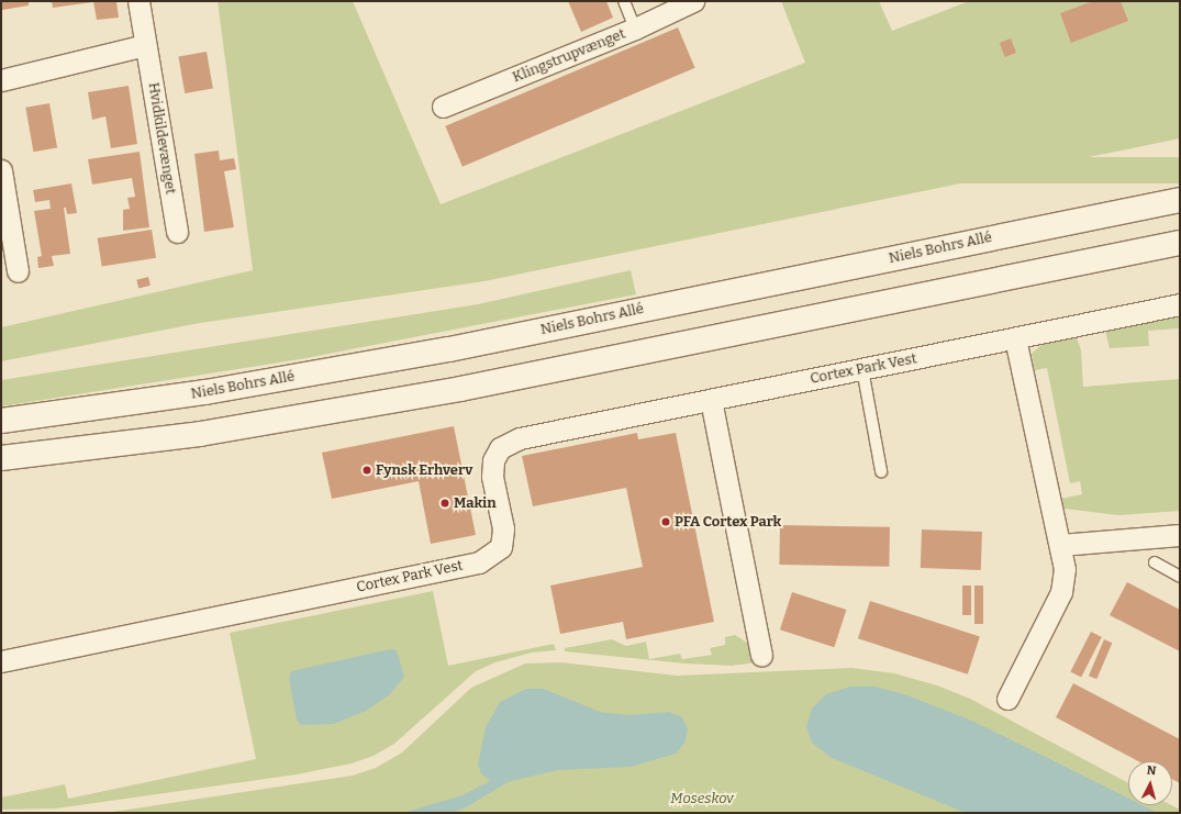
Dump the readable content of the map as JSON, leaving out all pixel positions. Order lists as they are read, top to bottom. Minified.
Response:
{"streets":{"street":["Klingstrupvænget","Hvidkildevænget","Niels Bohrs Allé","Cortex Park Vest"]},"parks":["Moseskov"],"places":["Fynsk Erhverv","Makin","PFA Cortex Park"],"north":"top"}
